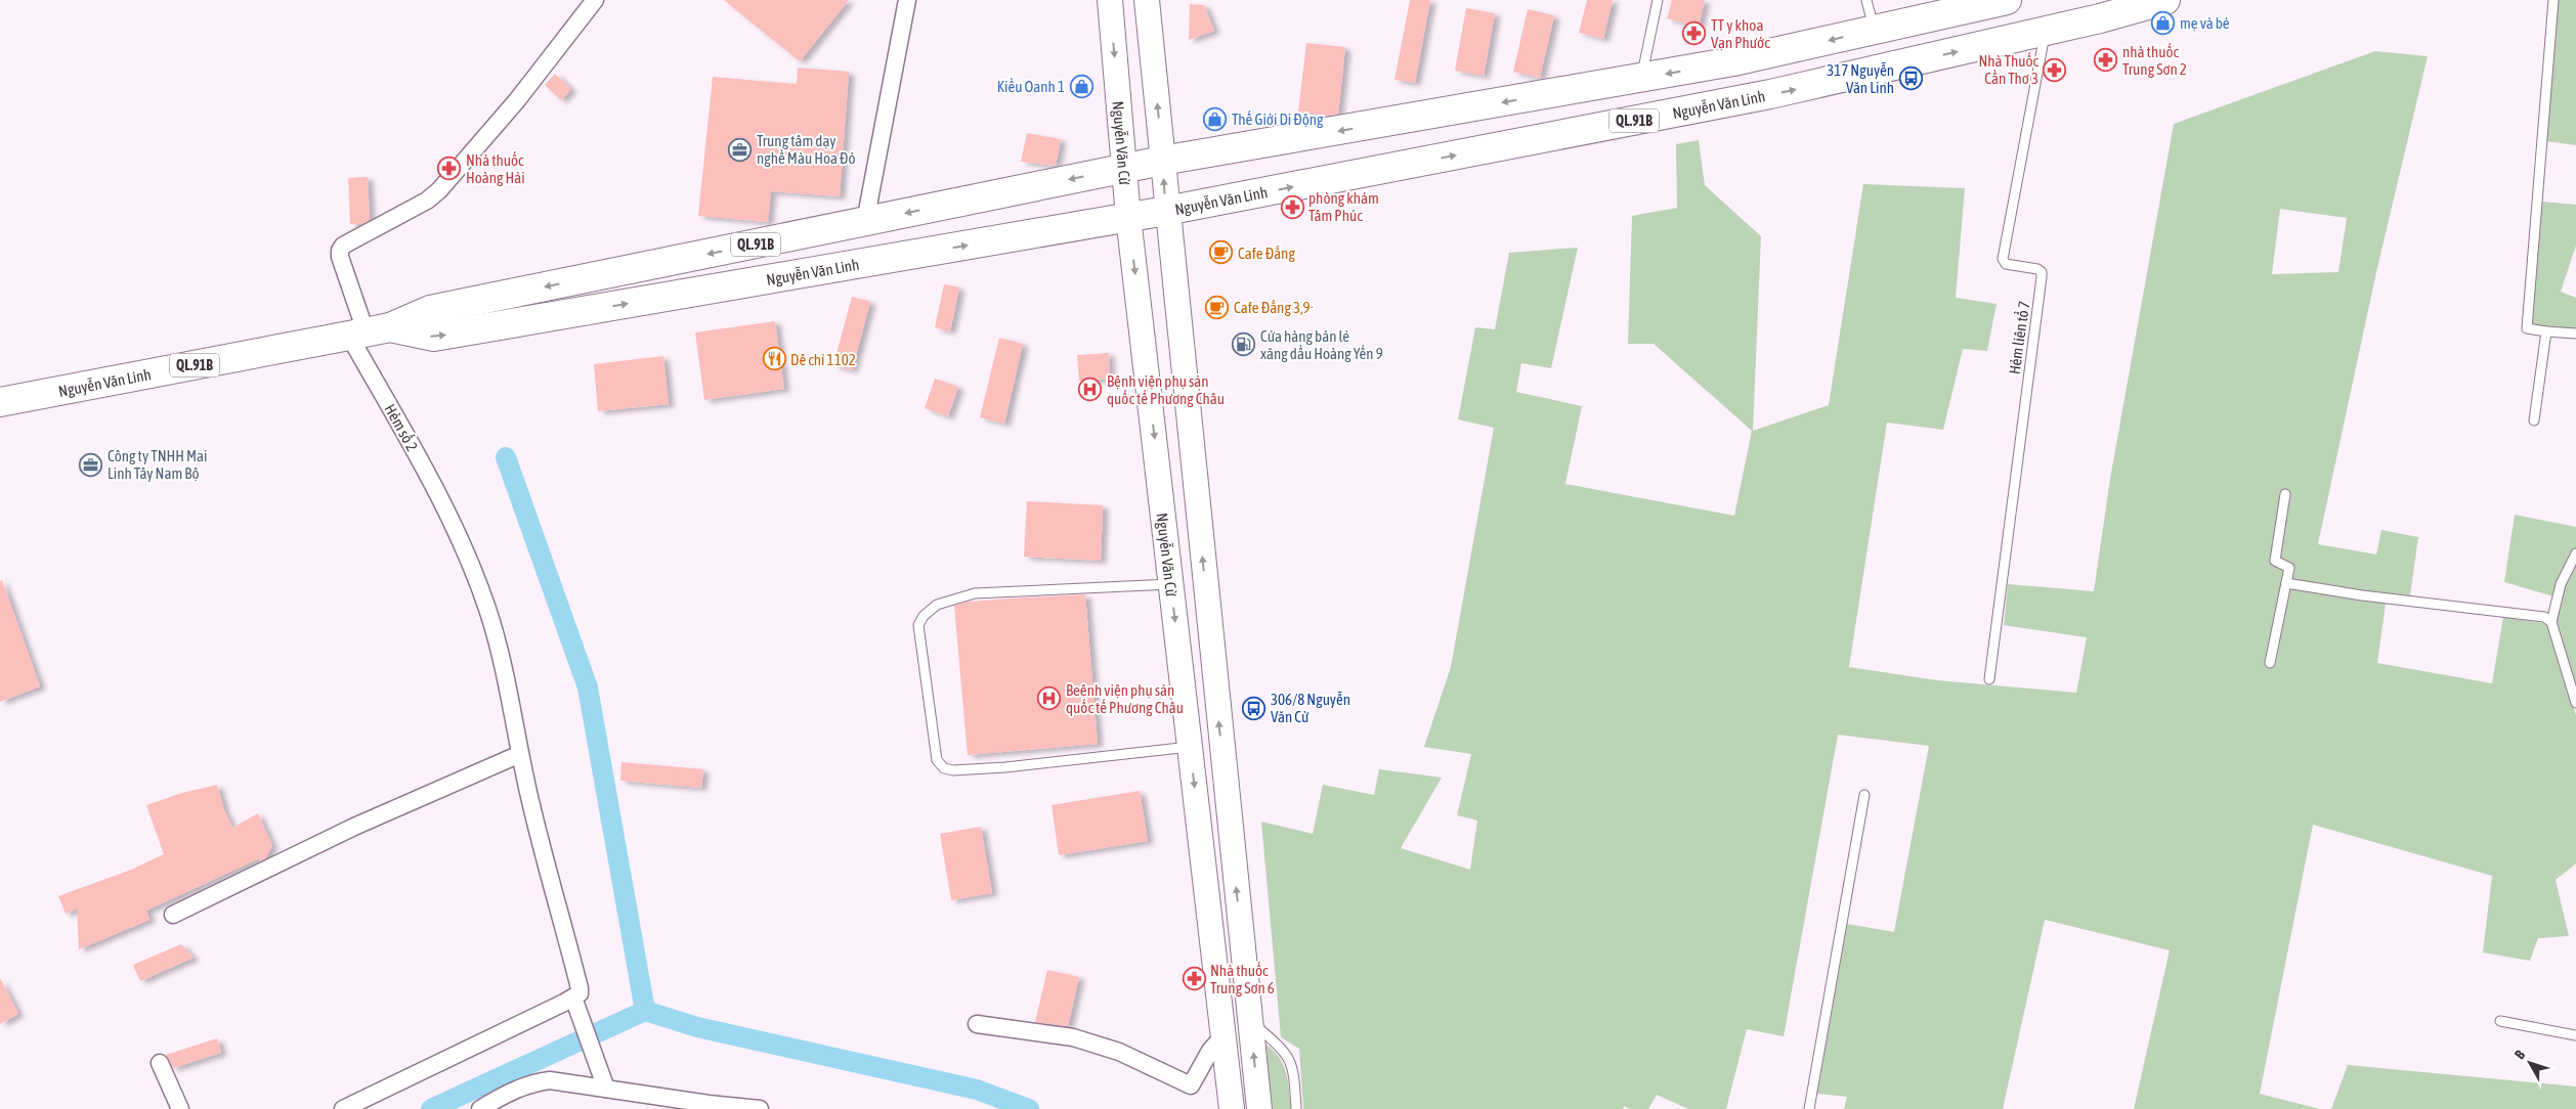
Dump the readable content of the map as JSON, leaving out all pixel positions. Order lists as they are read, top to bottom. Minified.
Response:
{"streets":{"highway":["Nguyễn Văn Linh","QL.91B"],"main road":["Nguyễn Văn Cừ"],"street":["Hẻm số 2"],"lane":["Hẻm liên tổ 7"]},"crossings":[["Nguyễn Văn Linh","Nguyễn Văn Cừ"],["Nguyễn Văn Linh","Hẻm liên tổ 7"],["Nguyễn Văn Linh","Hẻm số 2"]],"places":{"shop":["mẹ và bé","Kiều Oanh 1","Thế Giới Di Động"],"pharmacy":["TT y khoa Vạn Phước","nhà thuốc Trung Sơn 2","Nhà Thuốc Cần Thơ 3","Nhà thuốc Hoàng Hải","phòng khám Tâm Phúc","Nhà thuốc Trung Sơn 6"],"bus stop":["317 Nguyễn Văn Linh","306/8 Nguyễn Văn Cừ"],"office":["Trung tâm dạy nghề Màu Hoa Đỏ","Công ty TNHH Mai Linh Tây Nam Bộ"],"cafe":["Cafe Đắng","Cafe Đắng 3,9·"],"fuel station":["Cửa hàng bán lẻ xăng dầu Hoàng Yến 9"],"restaurant":["Dê chỉ 1102"],"hospital":["Bệnh viện phụ sản quốc tế Phương Châu","Beệnh viện phụ sản quốc tế Phương Châu"]},"north":"top left"}
